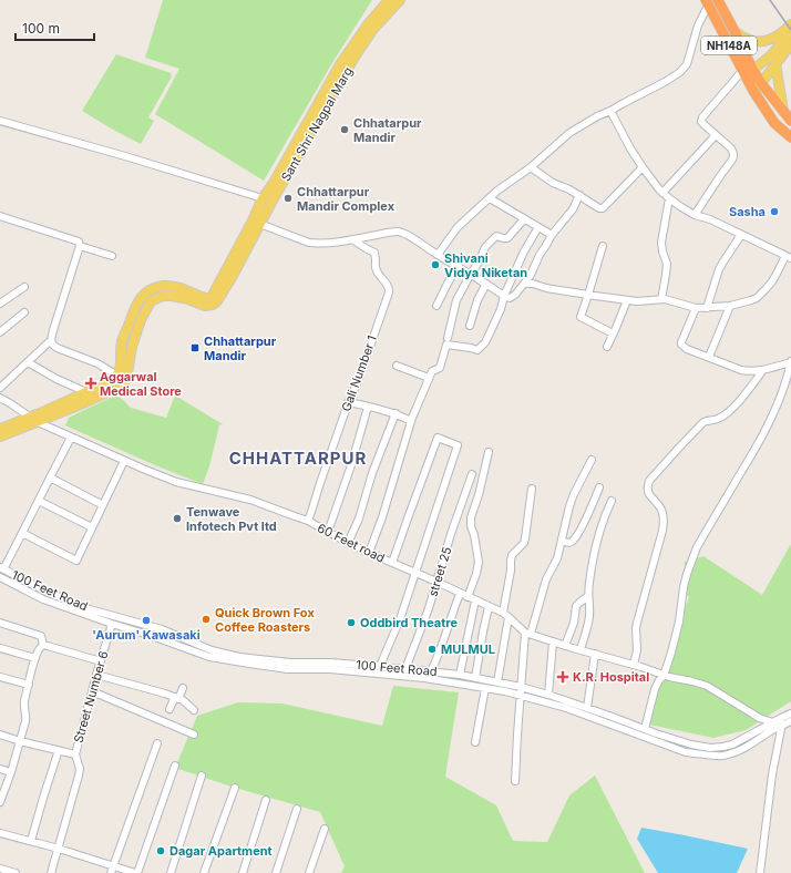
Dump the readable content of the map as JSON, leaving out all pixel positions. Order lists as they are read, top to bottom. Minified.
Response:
{"streets":{"highway":["NH148A"],"main road":["Sant Shri Nagpal Marg"],"street":["Gali Number 1","60 Feet road","street 25","100 Feet Road","Street Number 6"]},"crossings":[["Sant Shri Nagpal Marg","60 Feet road"],["Gali Number 1","60 Feet road"],["60 Feet road","street 25"],["60 Feet road","100 Feet Road"],["street 25","100 Feet Road"],["100 Feet Road","Street Number 6"]],"districts":["CHHATTARPUR"],"places":{"other":["Chhatarpur Mandir","Chhattarpur Mandir Complex","Sasha","Shivani Vidya Niketan","Tenwave Infotech Pvt ltd","Quick Brown Fox Coffee Roasters","'Aurum' Kawasaki","Oddbird Theatre","MULMUL","Dagar Apartment"],"transit":["Chhattarpur Mandir"],"health":["Aggarwal Medical Store","K.R. Hospital"]},"scale_bar":"100 m"}
